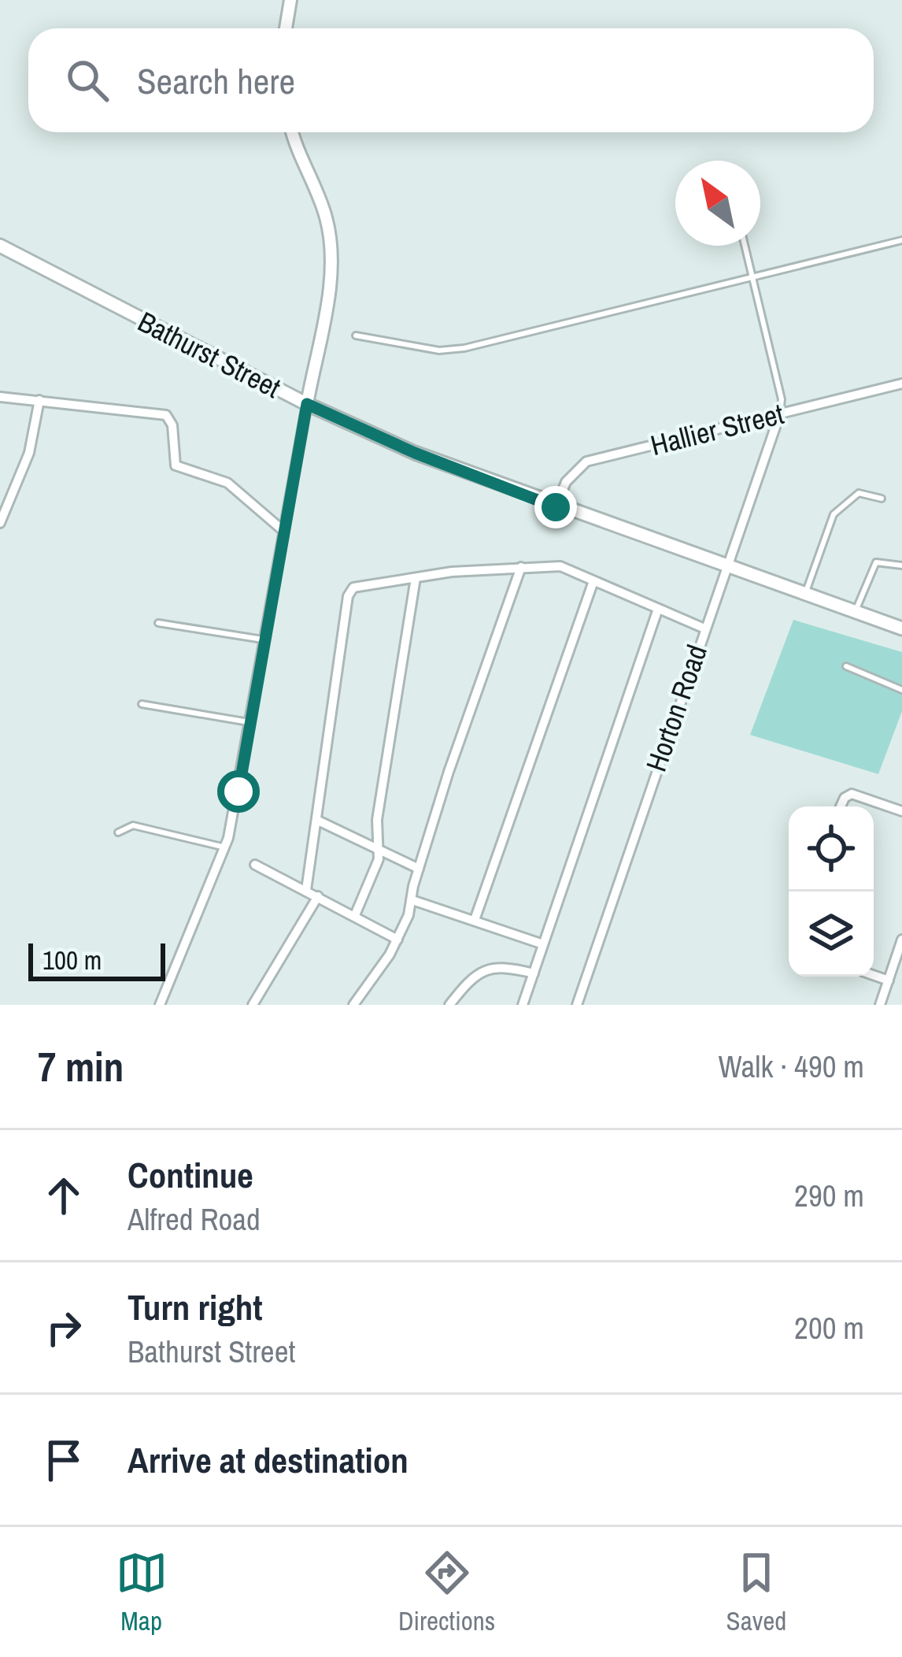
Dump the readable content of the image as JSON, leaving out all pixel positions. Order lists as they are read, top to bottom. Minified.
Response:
{"streets":{"main road":["Bathurst Street"],"street":["Hallier Street","Horton Road"]},"crossings":[["Bathurst Street","Hallier Street"],["Bathurst Street","Horton Road"],["Hallier Street","Horton Road"]],"scale_bar":"100 m","north":"top left","page":{"search":"Search here","scale":"100 m","heading":["7 min","Walk · 490 m"],"list":[["Continue","Alfred Road","290 m"],["Turn right","Bathurst Street","200 m"],"Arrive at destination"],"nav":["Map","Directions","Saved"]}}
